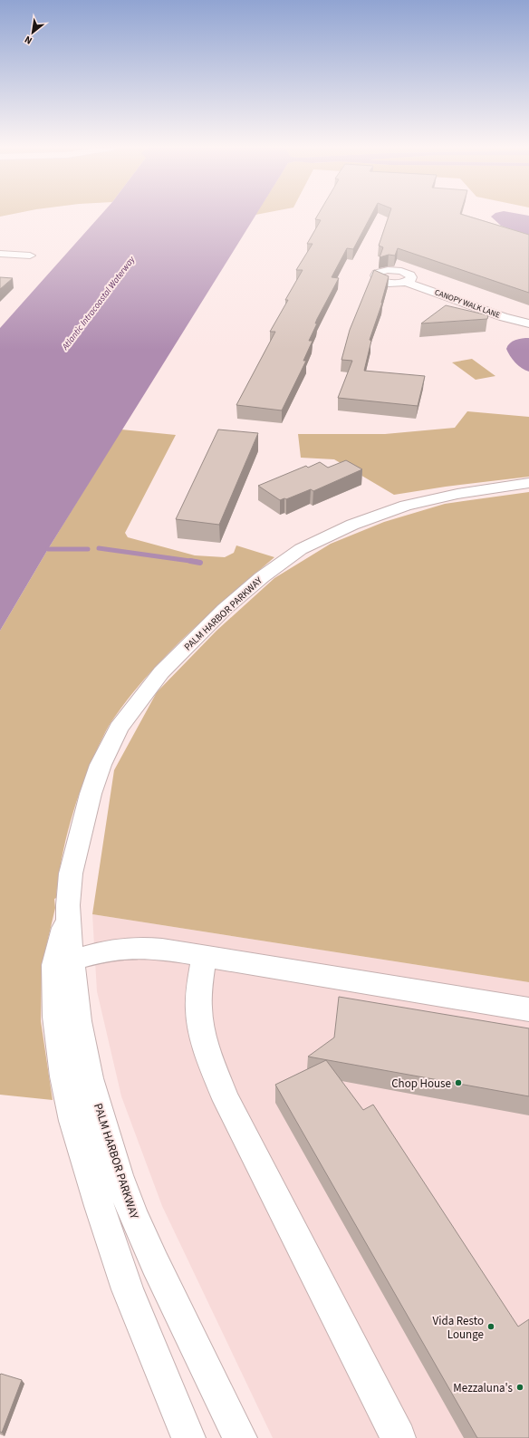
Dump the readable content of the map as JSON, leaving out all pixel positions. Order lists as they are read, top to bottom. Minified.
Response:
{"streets":{"street":["CANOPY WALK LANE","PALM HARBOR PARKWAY"]},"water":["Atlantic Intracoastal Waterway"],"places":["Chop House","Vida Resto Lounge","Mezzaluna's"],"north":"bottom left"}
